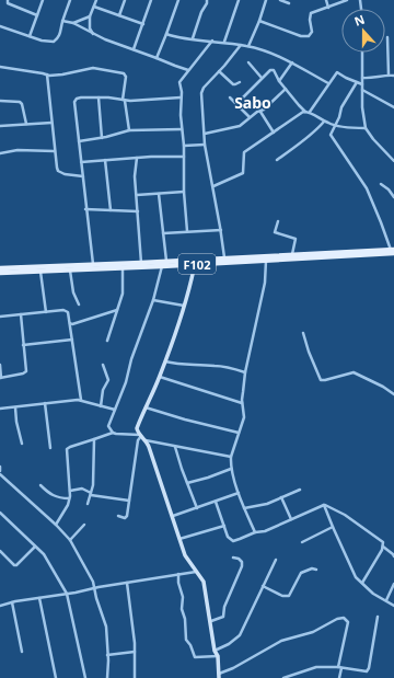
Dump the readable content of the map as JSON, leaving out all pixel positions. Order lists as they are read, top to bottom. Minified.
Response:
{"streets":{"main road":["F102"]},"districts":["Sabo"],"north":"top"}
